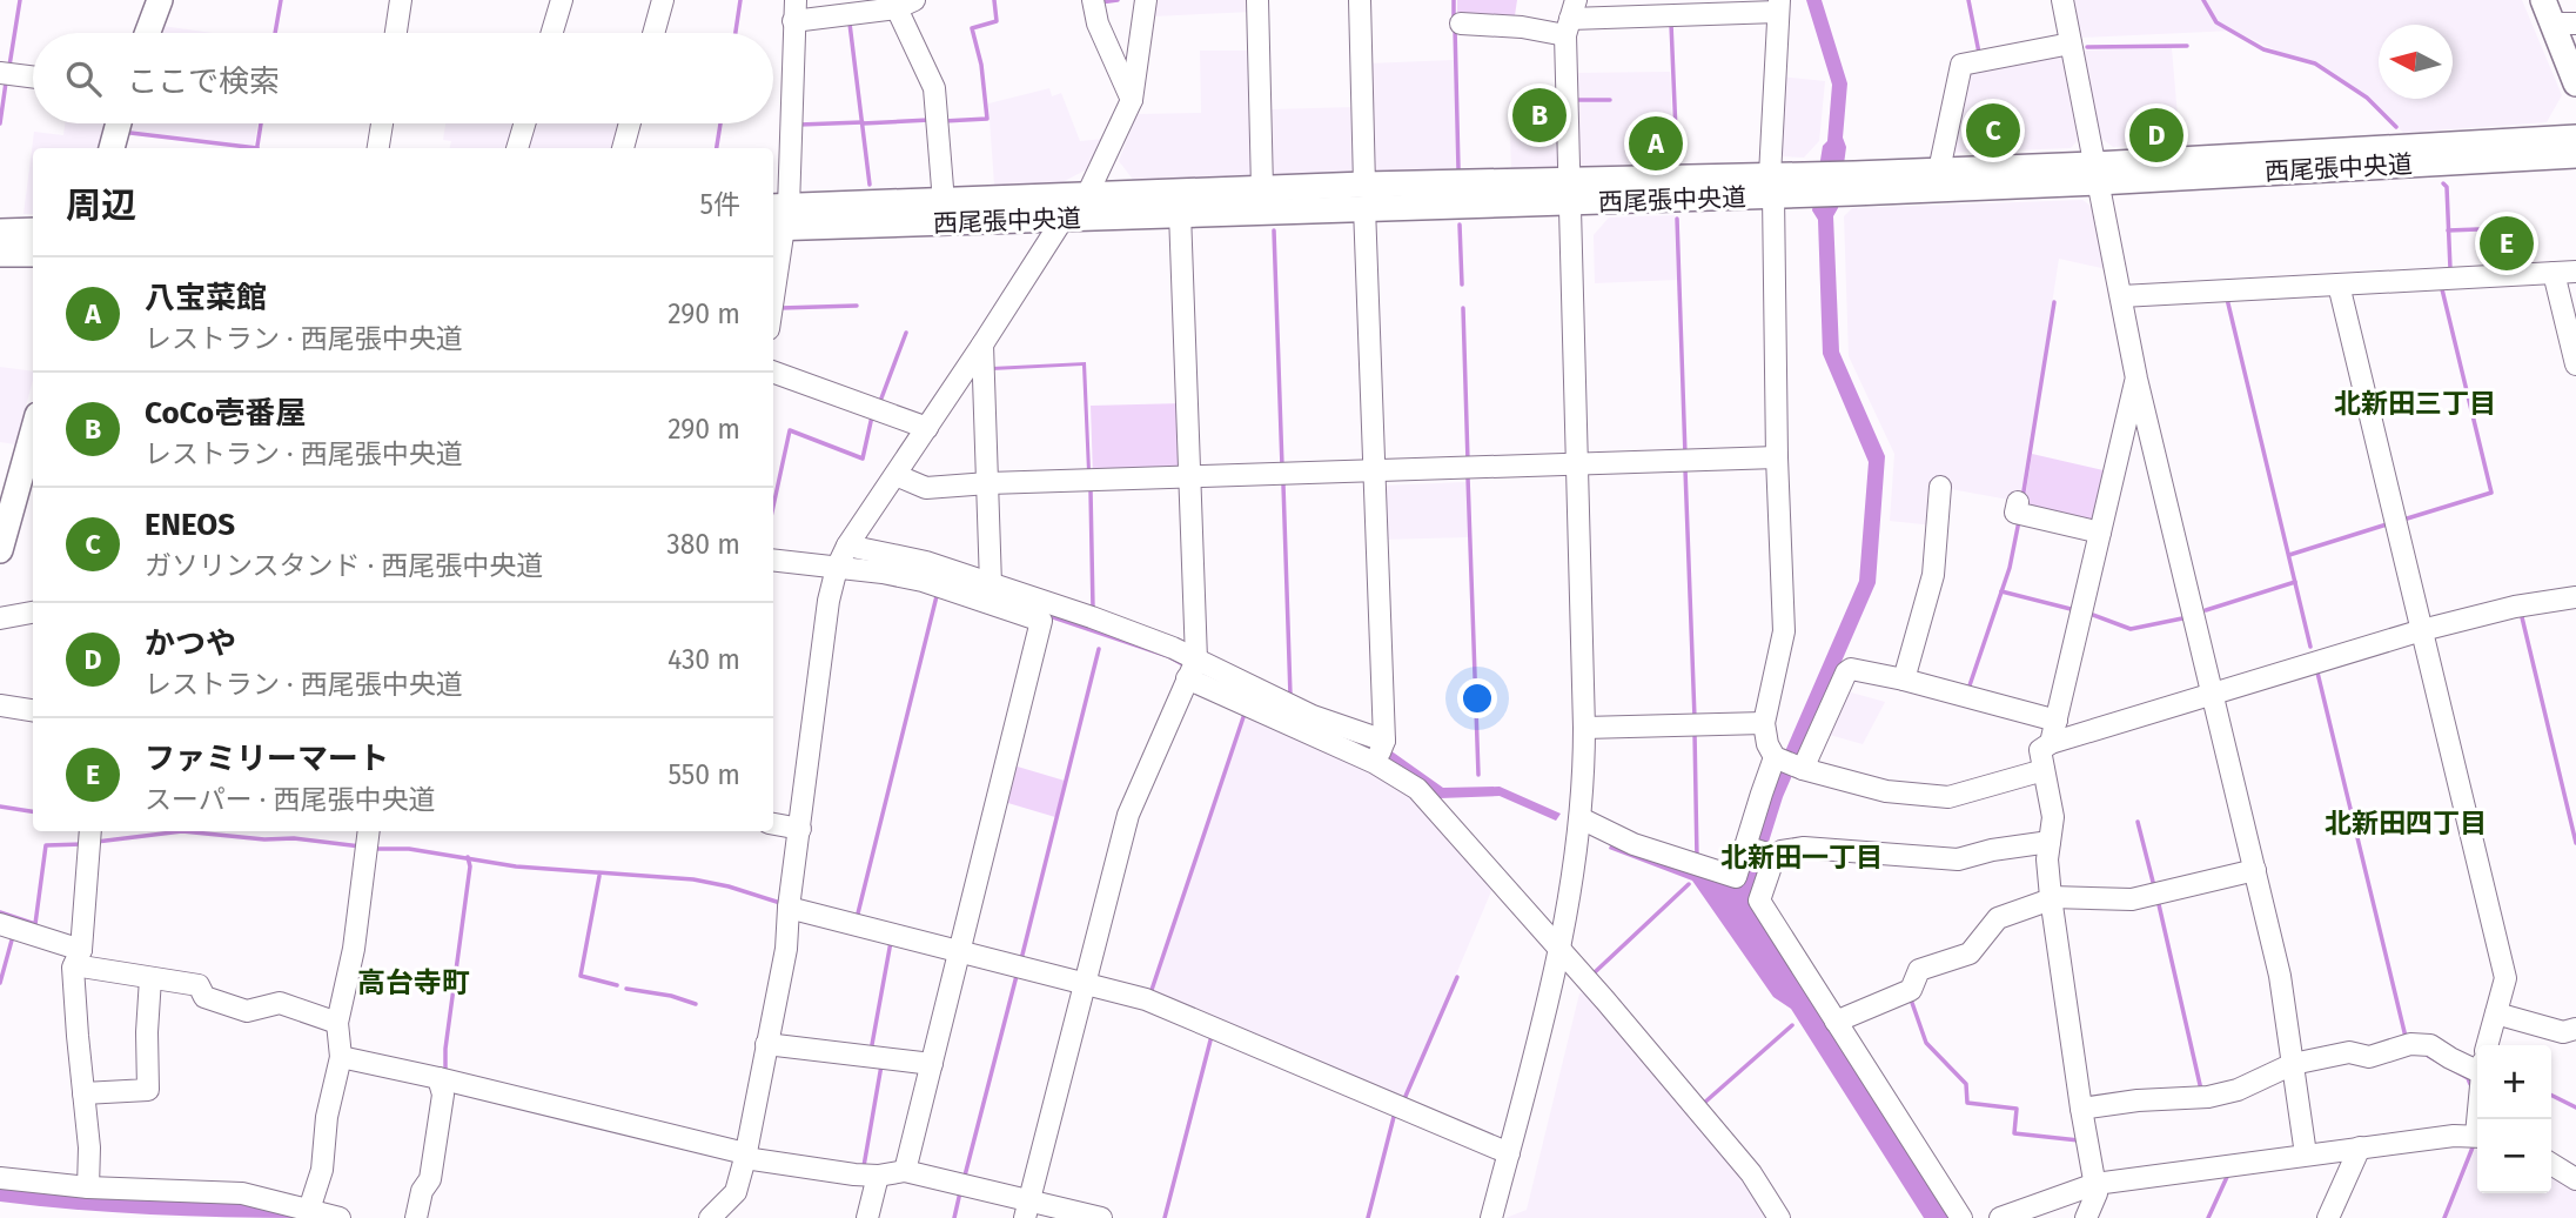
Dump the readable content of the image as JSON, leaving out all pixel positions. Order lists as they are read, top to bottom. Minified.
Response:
{"streets":{"main road":["西尾張中央道"]},"districts":["北新田三丁目","北新田四丁目","北新田一丁目","高台寺町"],"north":"left","page":{"search":"ここで検索","pins":["B","C","D","A","E"],"heading":["周辺","5件"],"list":[{"mark":"A","name":"八宝菜館","note":"レストラン · 西尾張中央道","value":"290 m"},{"mark":"B","name":"CoCo壱番屋","note":"レストラン · 西尾張中央道","value":"290 m"},{"mark":"C","name":"ENEOS","note":"ガソリンスタンド · 西尾張中央道","value":"380 m"},{"mark":"D","name":"かつや","note":"レストラン · 西尾張中央道","value":"430 m"},{"mark":"E","name":"ファミリーマート","note":"スーパー · 西尾張中央道","value":"550 m"}],"map_buttons":["+","−"]}}
